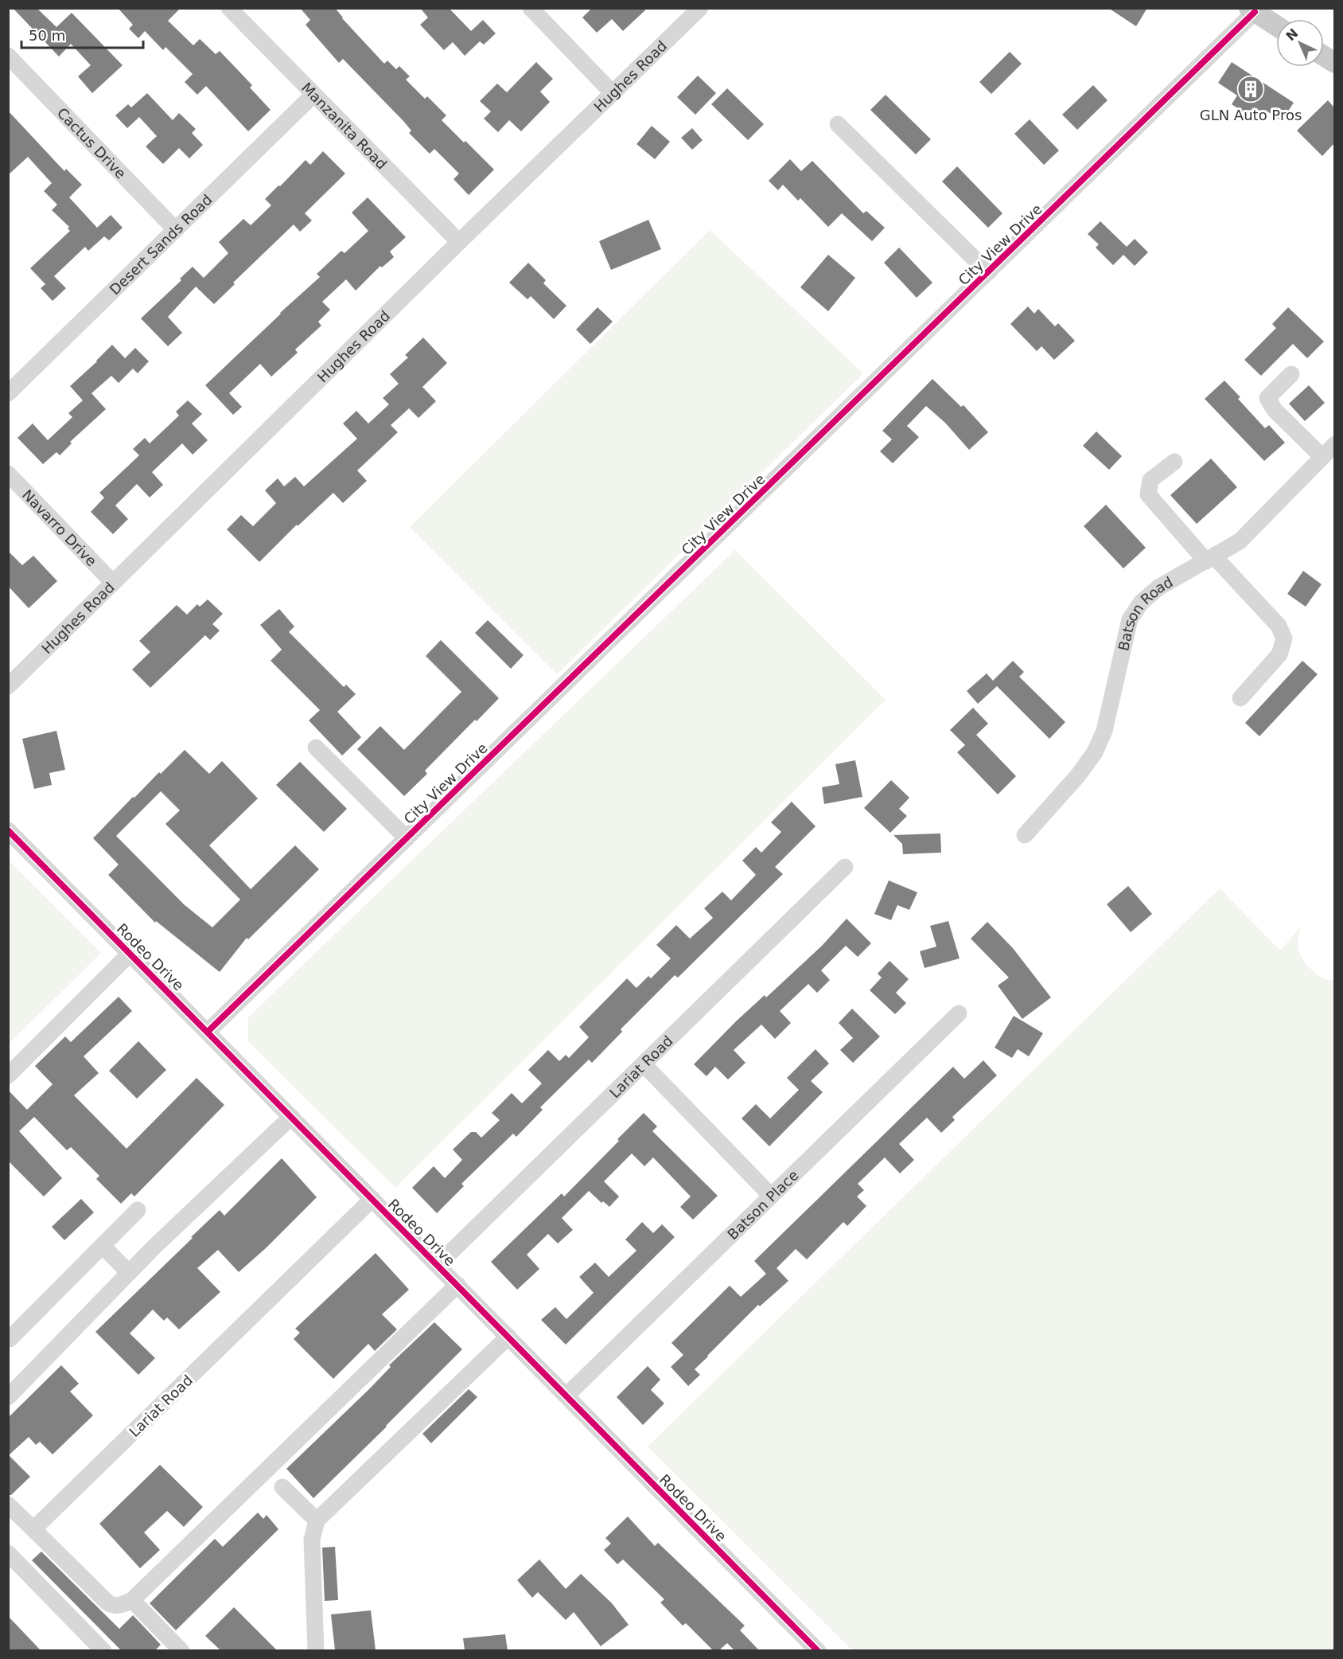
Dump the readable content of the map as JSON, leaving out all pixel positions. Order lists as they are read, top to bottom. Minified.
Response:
{"streets":{"street":["Hughes Road","Manzanita Road","Cactus Drive","Desert Sands Road","City View Drive","Navarro Drive","Batson Road","Rodeo Drive","Lariat Road","Batson Place"]},"crossings":[["Hughes Road","Manzanita Road"],["Hughes Road","Navarro Drive"],["Manzanita Road","Desert Sands Road"],["Cactus Drive","Desert Sands Road"],["City View Drive","Rodeo Drive"],["Rodeo Drive","Lariat Road"],["Rodeo Drive","Batson Place"]],"places":{"building":["GLN Auto Pros"]},"scale_bar":"50 m","north":"top left"}
